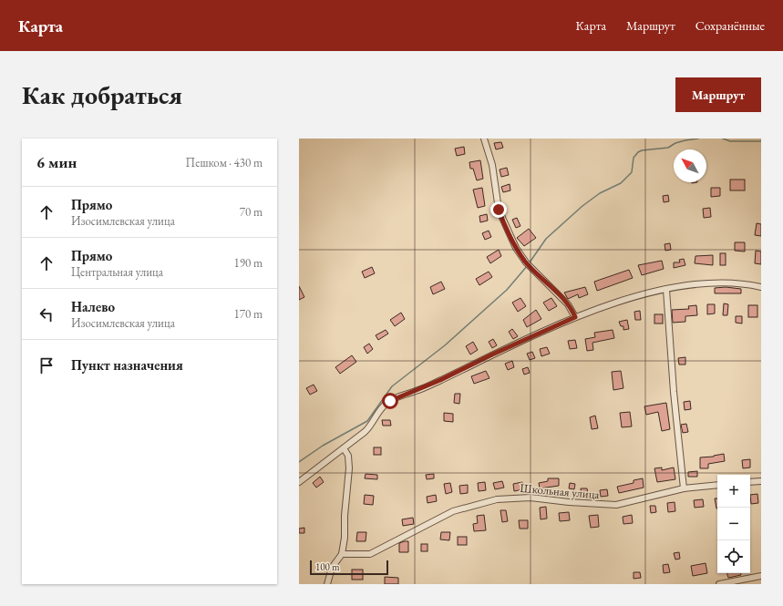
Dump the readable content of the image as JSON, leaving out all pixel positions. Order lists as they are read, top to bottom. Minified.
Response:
{"streets":{"street":["Школьная улица"]},"scale_bar":"100 m","north":"top left","page":{"header":"Карта","nav":["Карта","Маршрут","Сохранённые"],"buttons":"Маршрут","title":"Как добраться","heading":["6 мин","Пешком · 430 m"],"list":[["Прямо","Изосимлевская улица","70 m"],["Прямо","Центральная улица","190 m"],["Налево","Изосимлевская улица","170 m"],"Пункт назначения"],"map_buttons":["+","−"],"scale":"100 m"}}
